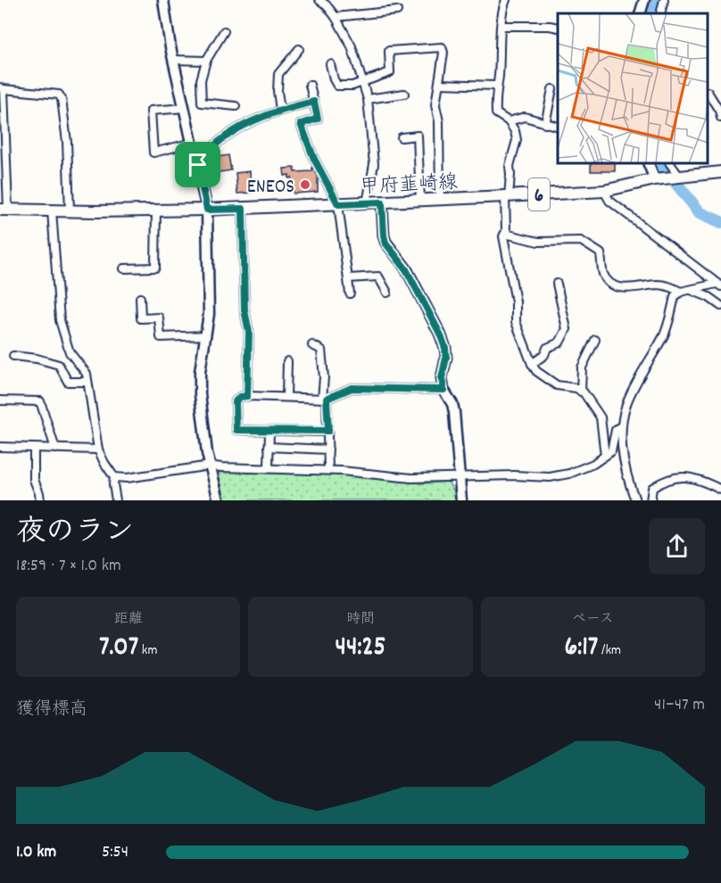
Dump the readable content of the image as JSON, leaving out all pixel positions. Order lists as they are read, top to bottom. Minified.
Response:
{"streets":{"main road":["甲府韮崎線","6"]},"places":["ENEOS"],"page":{"heading":["夜のラン","18:59 · 7 × 1.0 km"],"stats":[["距離","7.07 km"],["時間","44:25"],["ペース","6:17 /km"]],"chart":["獲得標高","41–47 m"],"list":[{"name":"1.0 km","note":"5:54"}]}}
